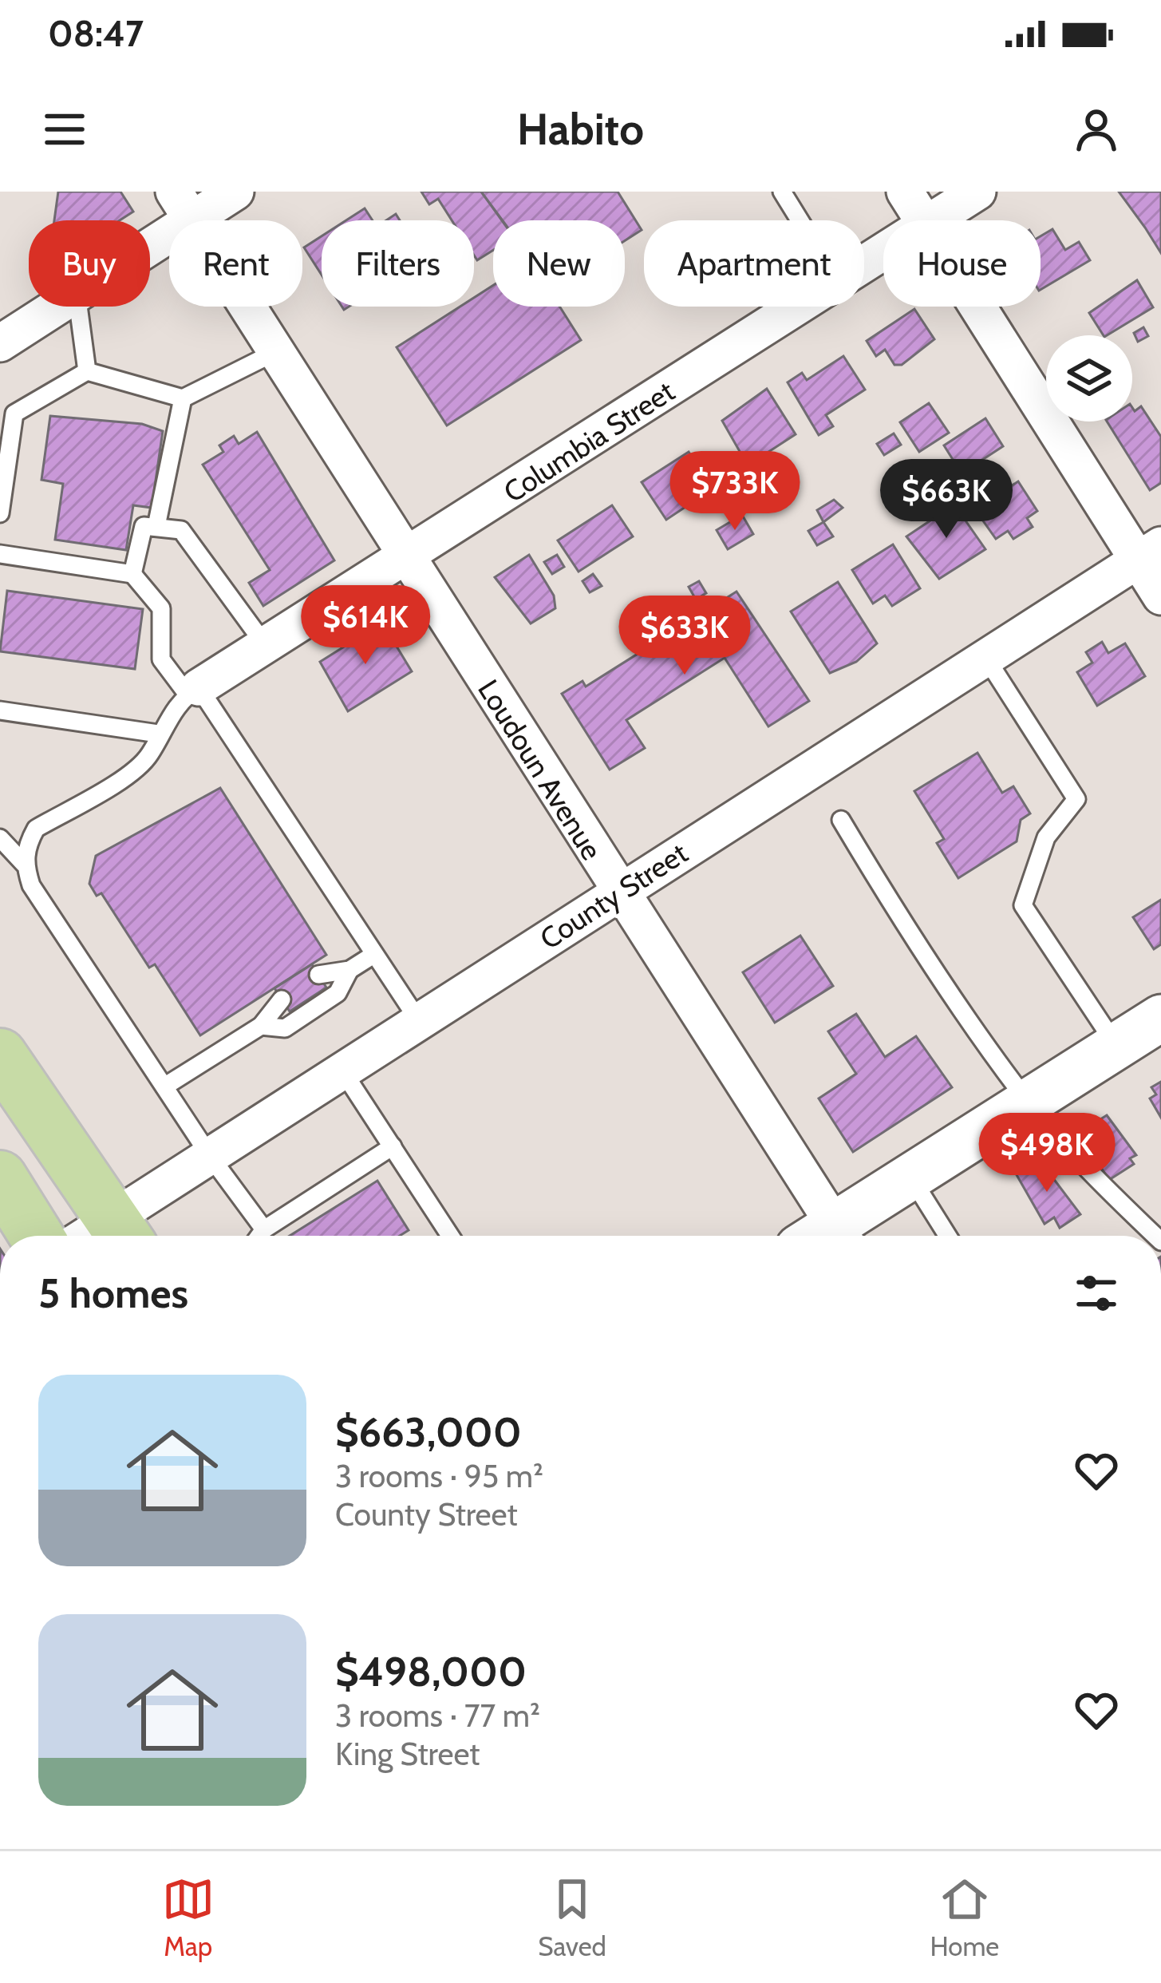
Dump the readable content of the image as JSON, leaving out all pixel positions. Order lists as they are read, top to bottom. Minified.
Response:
{"streets":{"street":["Columbia Street","Loudoun Avenue","County Street"]},"crossings":[["Columbia Street","Loudoun Avenue"],["Loudoun Avenue","County Street"]],"page":{"status":"08:47","header":"Habito","chip":["Buy","Rent","Filters","New","Apartment","House"],"price":["$733K","$663K","$614K","$633K","$498K"],"heading":"5 homes","list":[{"name":"$663,000","note":"3 rooms · 95 m² · County Street"},{"name":"$498,000","note":"3 rooms · 77 m² · King Street"}],"tabs":["Map","Saved","Home"]}}
